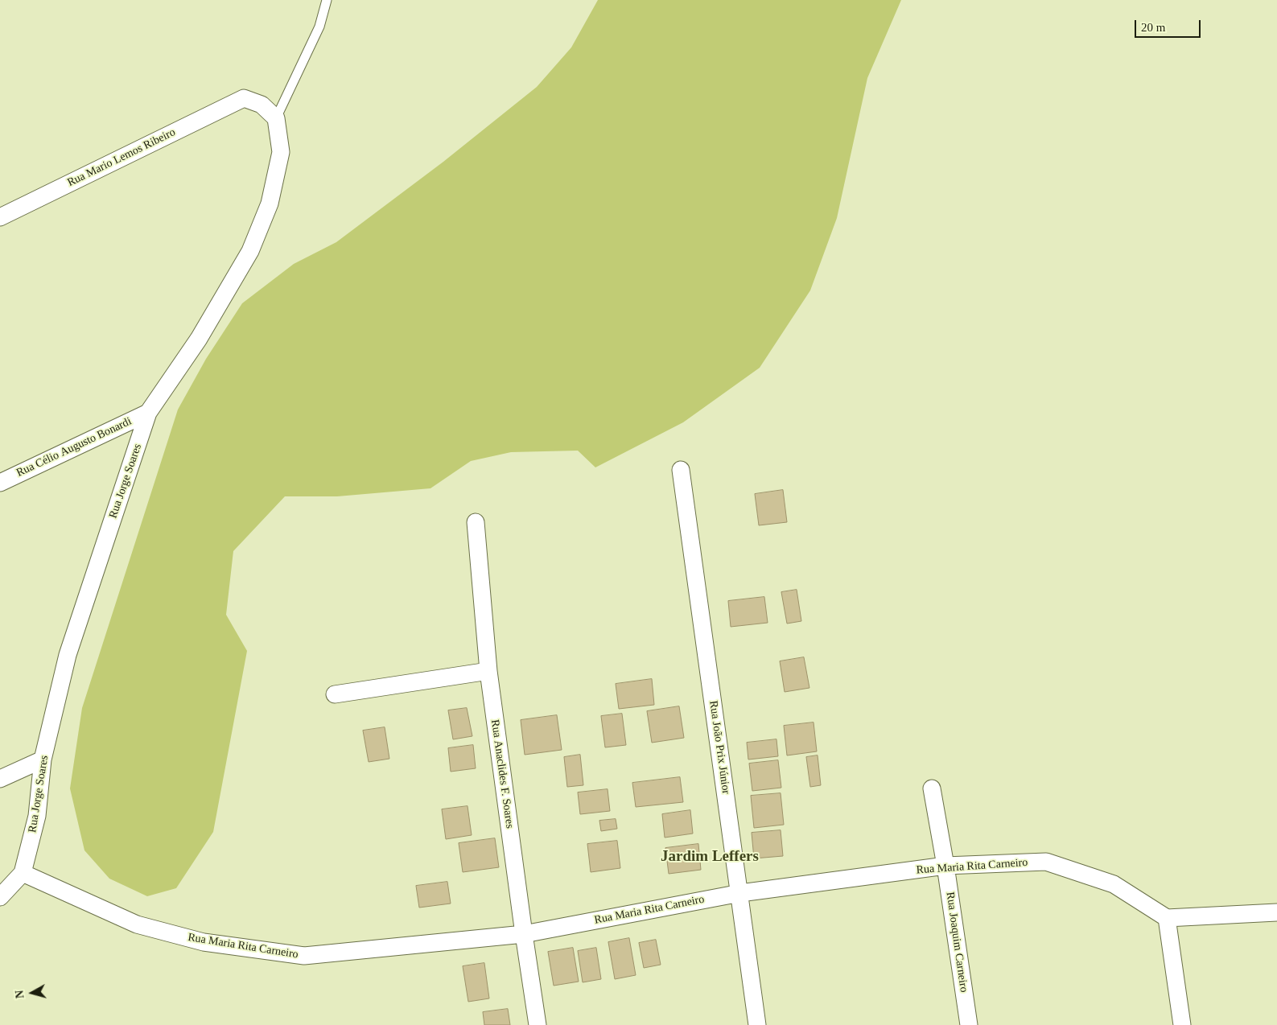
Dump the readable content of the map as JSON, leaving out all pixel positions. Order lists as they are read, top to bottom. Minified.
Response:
{"streets":{"street":["Rua Mario Lemos Ribeiro","Rua Célio Augusto Bonardi","Rua Jorge Soares","Rua João Prix Júnior","Rua Anaclides F. Soares","Rua Maria Rita Carneiro","Rua Joaquim Carneiro"]},"crossings":[["Rua Mario Lemos Ribeiro","Rua Jorge Soares"],["Rua Célio Augusto Bonardi","Rua Jorge Soares"],["Rua Jorge Soares","Rua Maria Rita Carneiro"],["Rua João Prix Júnior","Rua Maria Rita Carneiro"],["Rua Anaclides F. Soares","Rua Maria Rita Carneiro"],["Rua Maria Rita Carneiro","Rua Joaquim Carneiro"]],"districts":["Jardim Leffers"],"scale_bar":"20 m","north":"left"}
